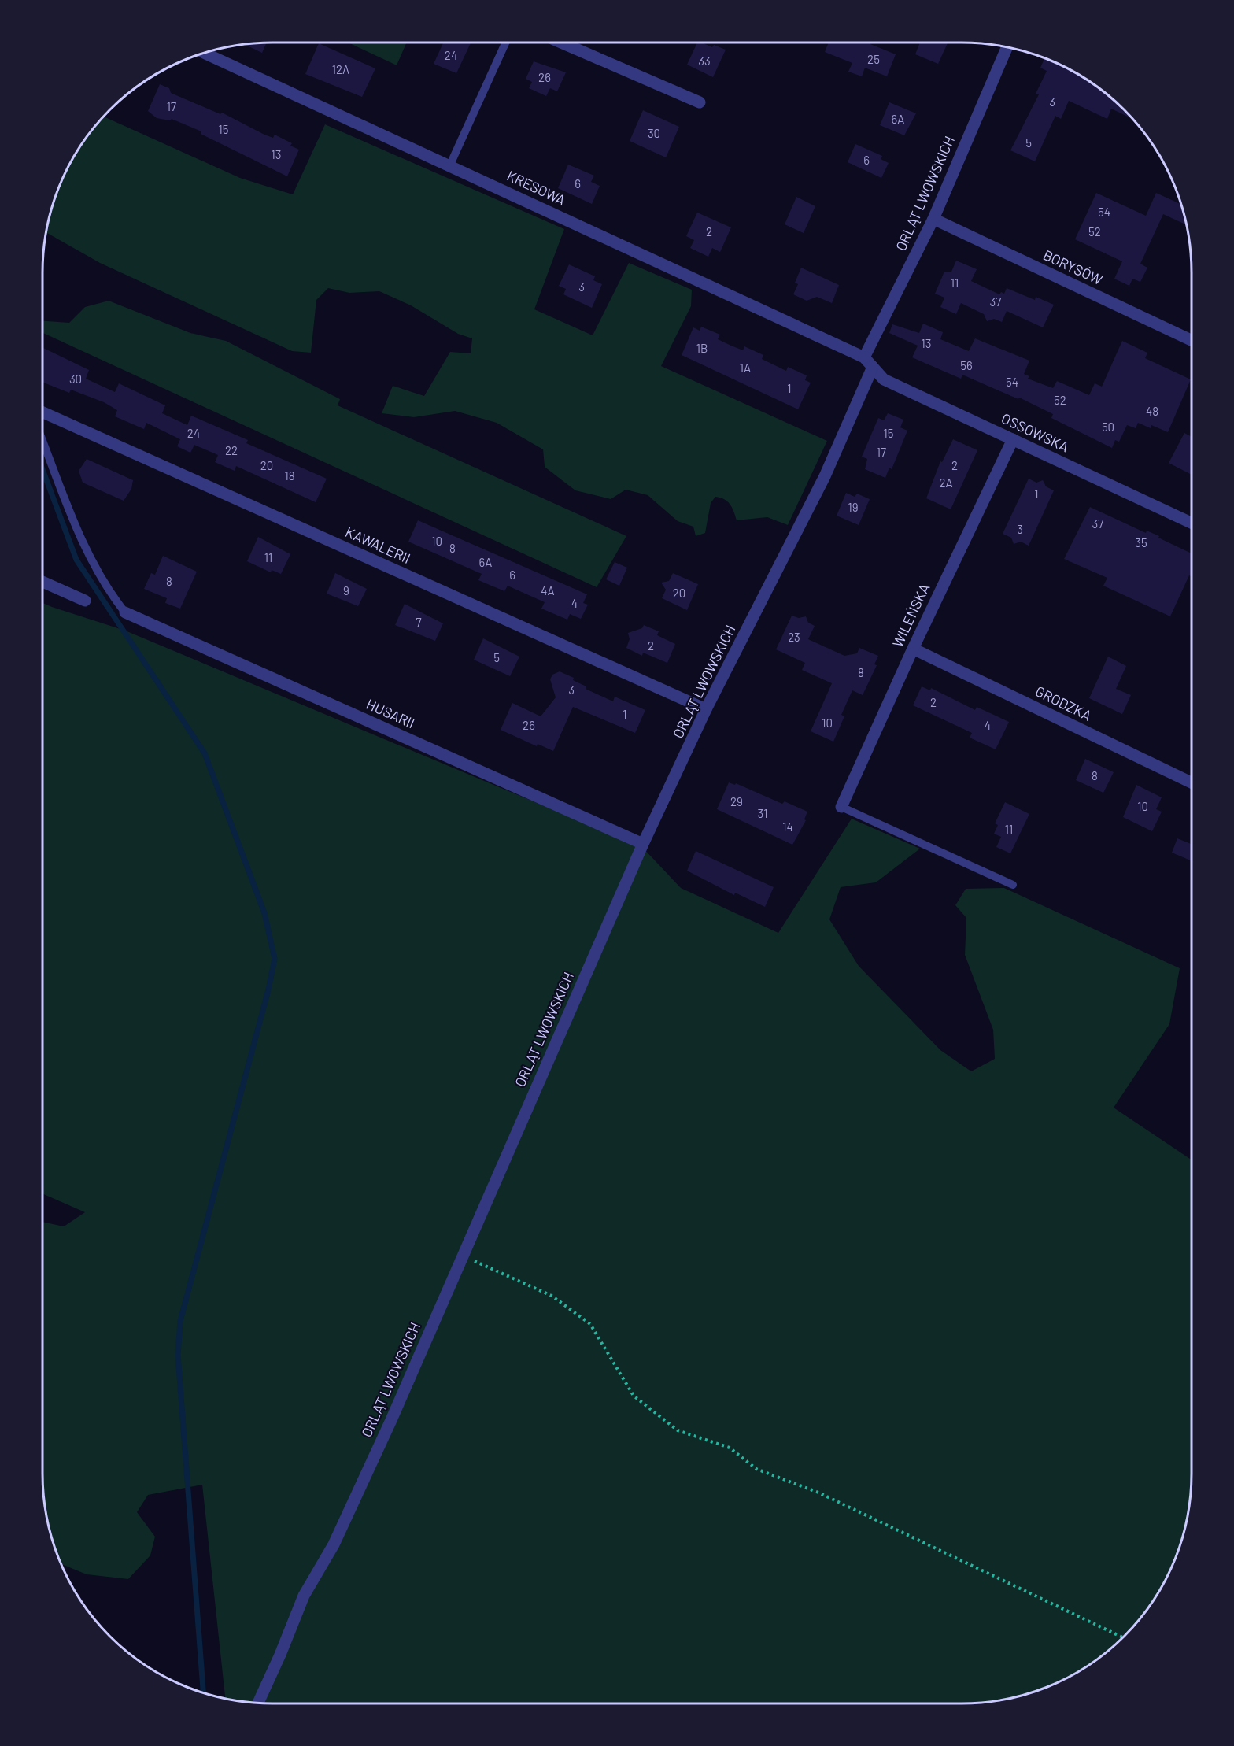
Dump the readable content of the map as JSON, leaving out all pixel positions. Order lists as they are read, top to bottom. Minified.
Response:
{"streets":{"street":["KRESOWA","ORLĄT LWOWSKICH","BORYSÓW","OSSOWSKA","KAWALERII","WILEŃSKA","GRODZKA","HUSARII"]},"crossings":[["KRESOWA","ORLĄT LWOWSKICH"],["KRESOWA","OSSOWSKA"],["ORLĄT LWOWSKICH","BORYSÓW"],["ORLĄT LWOWSKICH","OSSOWSKA"],["ORLĄT LWOWSKICH","KAWALERII"],["ORLĄT LWOWSKICH","HUSARII"],["OSSOWSKA","WILEŃSKA"],["WILEŃSKA","GRODZKA"]],"house_numbers":["24","25","33","12A","26","3","17","6A","15","30","5","13","6","6","54","2","52","11","3","37","13","1B","56","1A","30","54","1","52","48","50","24","15","22","17","20","2","18","2A","1","19","37","3","10","35","8","11","6A","6","8","9","4A","20","4","7","23","2","5","8","3","2","1","10","26","4","8","29","10","31","14","11"]}
